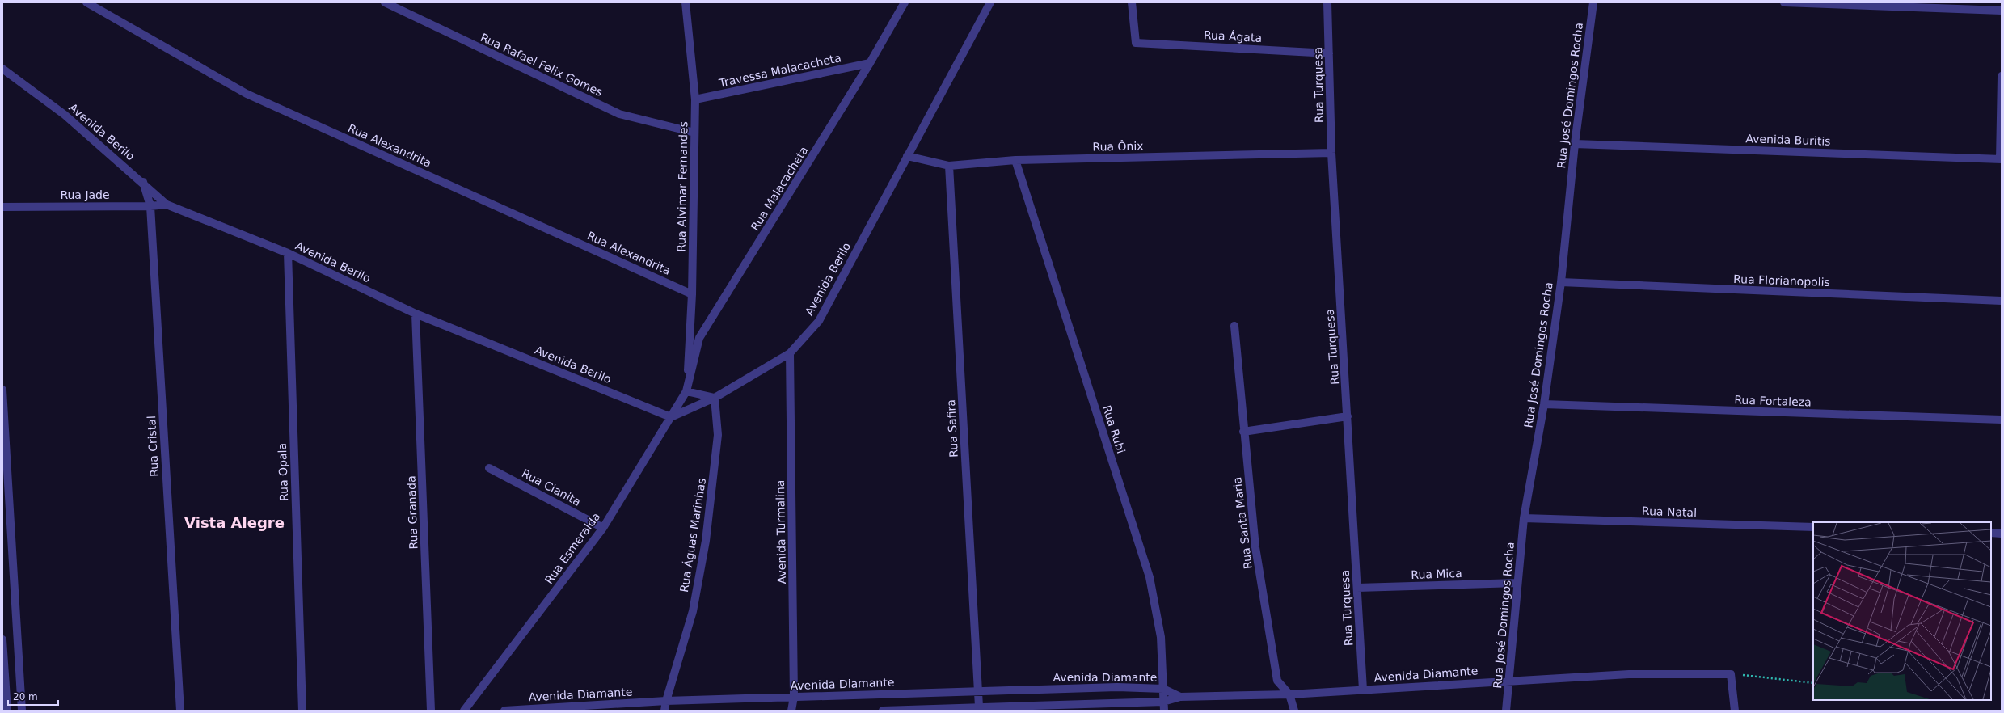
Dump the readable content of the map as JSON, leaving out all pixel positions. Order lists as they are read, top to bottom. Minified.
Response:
{"streets":{"street":["Rua Ágata","Rua Rafael Felix Gomes","Travessa Malacacheta","Rua Turquesa","Rua José Domingos Rocha","Avenida Berilo","Avenida Buritis","Rua Alexandrita","Rua Ônix","Rua Alvimar Fernandes","Rua Malacacheta","Rua Jade","Rua Florianopolis","Rua Fortaleza","Rua Safira","Rua Rubi","Rua Cristal","Rua Opala","Rua Cianita","Rua Natal","Rua Granada","Rua Santa Maria","Avenida Turmalina","Rua Águas Marinhas","Rua Esmeralda","Rua Mica","Avenida Diamante"]},"crossings":[["Rua Ágata","Rua Turquesa"],["Rua Rafael Felix Gomes","Rua Alvimar Fernandes"],["Travessa Malacacheta","Rua Alvimar Fernandes"],["Travessa Malacacheta","Rua Malacacheta"],["Rua Turquesa","Rua Ônix"],["Rua Turquesa","Rua Mica"],["Rua Turquesa","Avenida Diamante"],["Rua José Domingos Rocha","Avenida Buritis"],["Rua José Domingos Rocha","Rua Florianopolis"],["Rua José Domingos Rocha","Rua Fortaleza"],["Rua José Domingos Rocha","Rua Natal"],["Rua José Domingos Rocha","Rua Mica"],["Rua José Domingos Rocha","Avenida Diamante"],["Avenida Berilo","Rua Ônix"],["Avenida Berilo","Rua Jade"],["Avenida Berilo","Rua Cristal"],["Avenida Berilo","Rua Opala"],["Avenida Berilo","Rua Granada"],["Avenida Berilo","Avenida Turmalina"],["Avenida Berilo","Rua Águas Marinhas"],["Avenida Berilo","Rua Esmeralda"],["Rua Alexandrita","Rua Alvimar Fernandes"],["Rua Ônix","Rua Safira"],["Rua Ônix","Rua Rubi"],["Rua Alvimar Fernandes","Rua Malacacheta"],["Rua Alvimar Fernandes","Rua Esmeralda"],["Rua Malacacheta","Rua Esmeralda"],["Rua Jade","Rua Cristal"],["Rua Safira","Avenida Diamante"],["Rua Rubi","Avenida Diamante"],["Rua Cianita","Rua Esmeralda"],["Rua Santa Maria","Avenida Diamante"],["Avenida Turmalina","Avenida Diamante"],["Rua Águas Marinhas","Avenida Diamante"]],"districts":["Vista Alegre"],"scale_bar":"20 m"}
